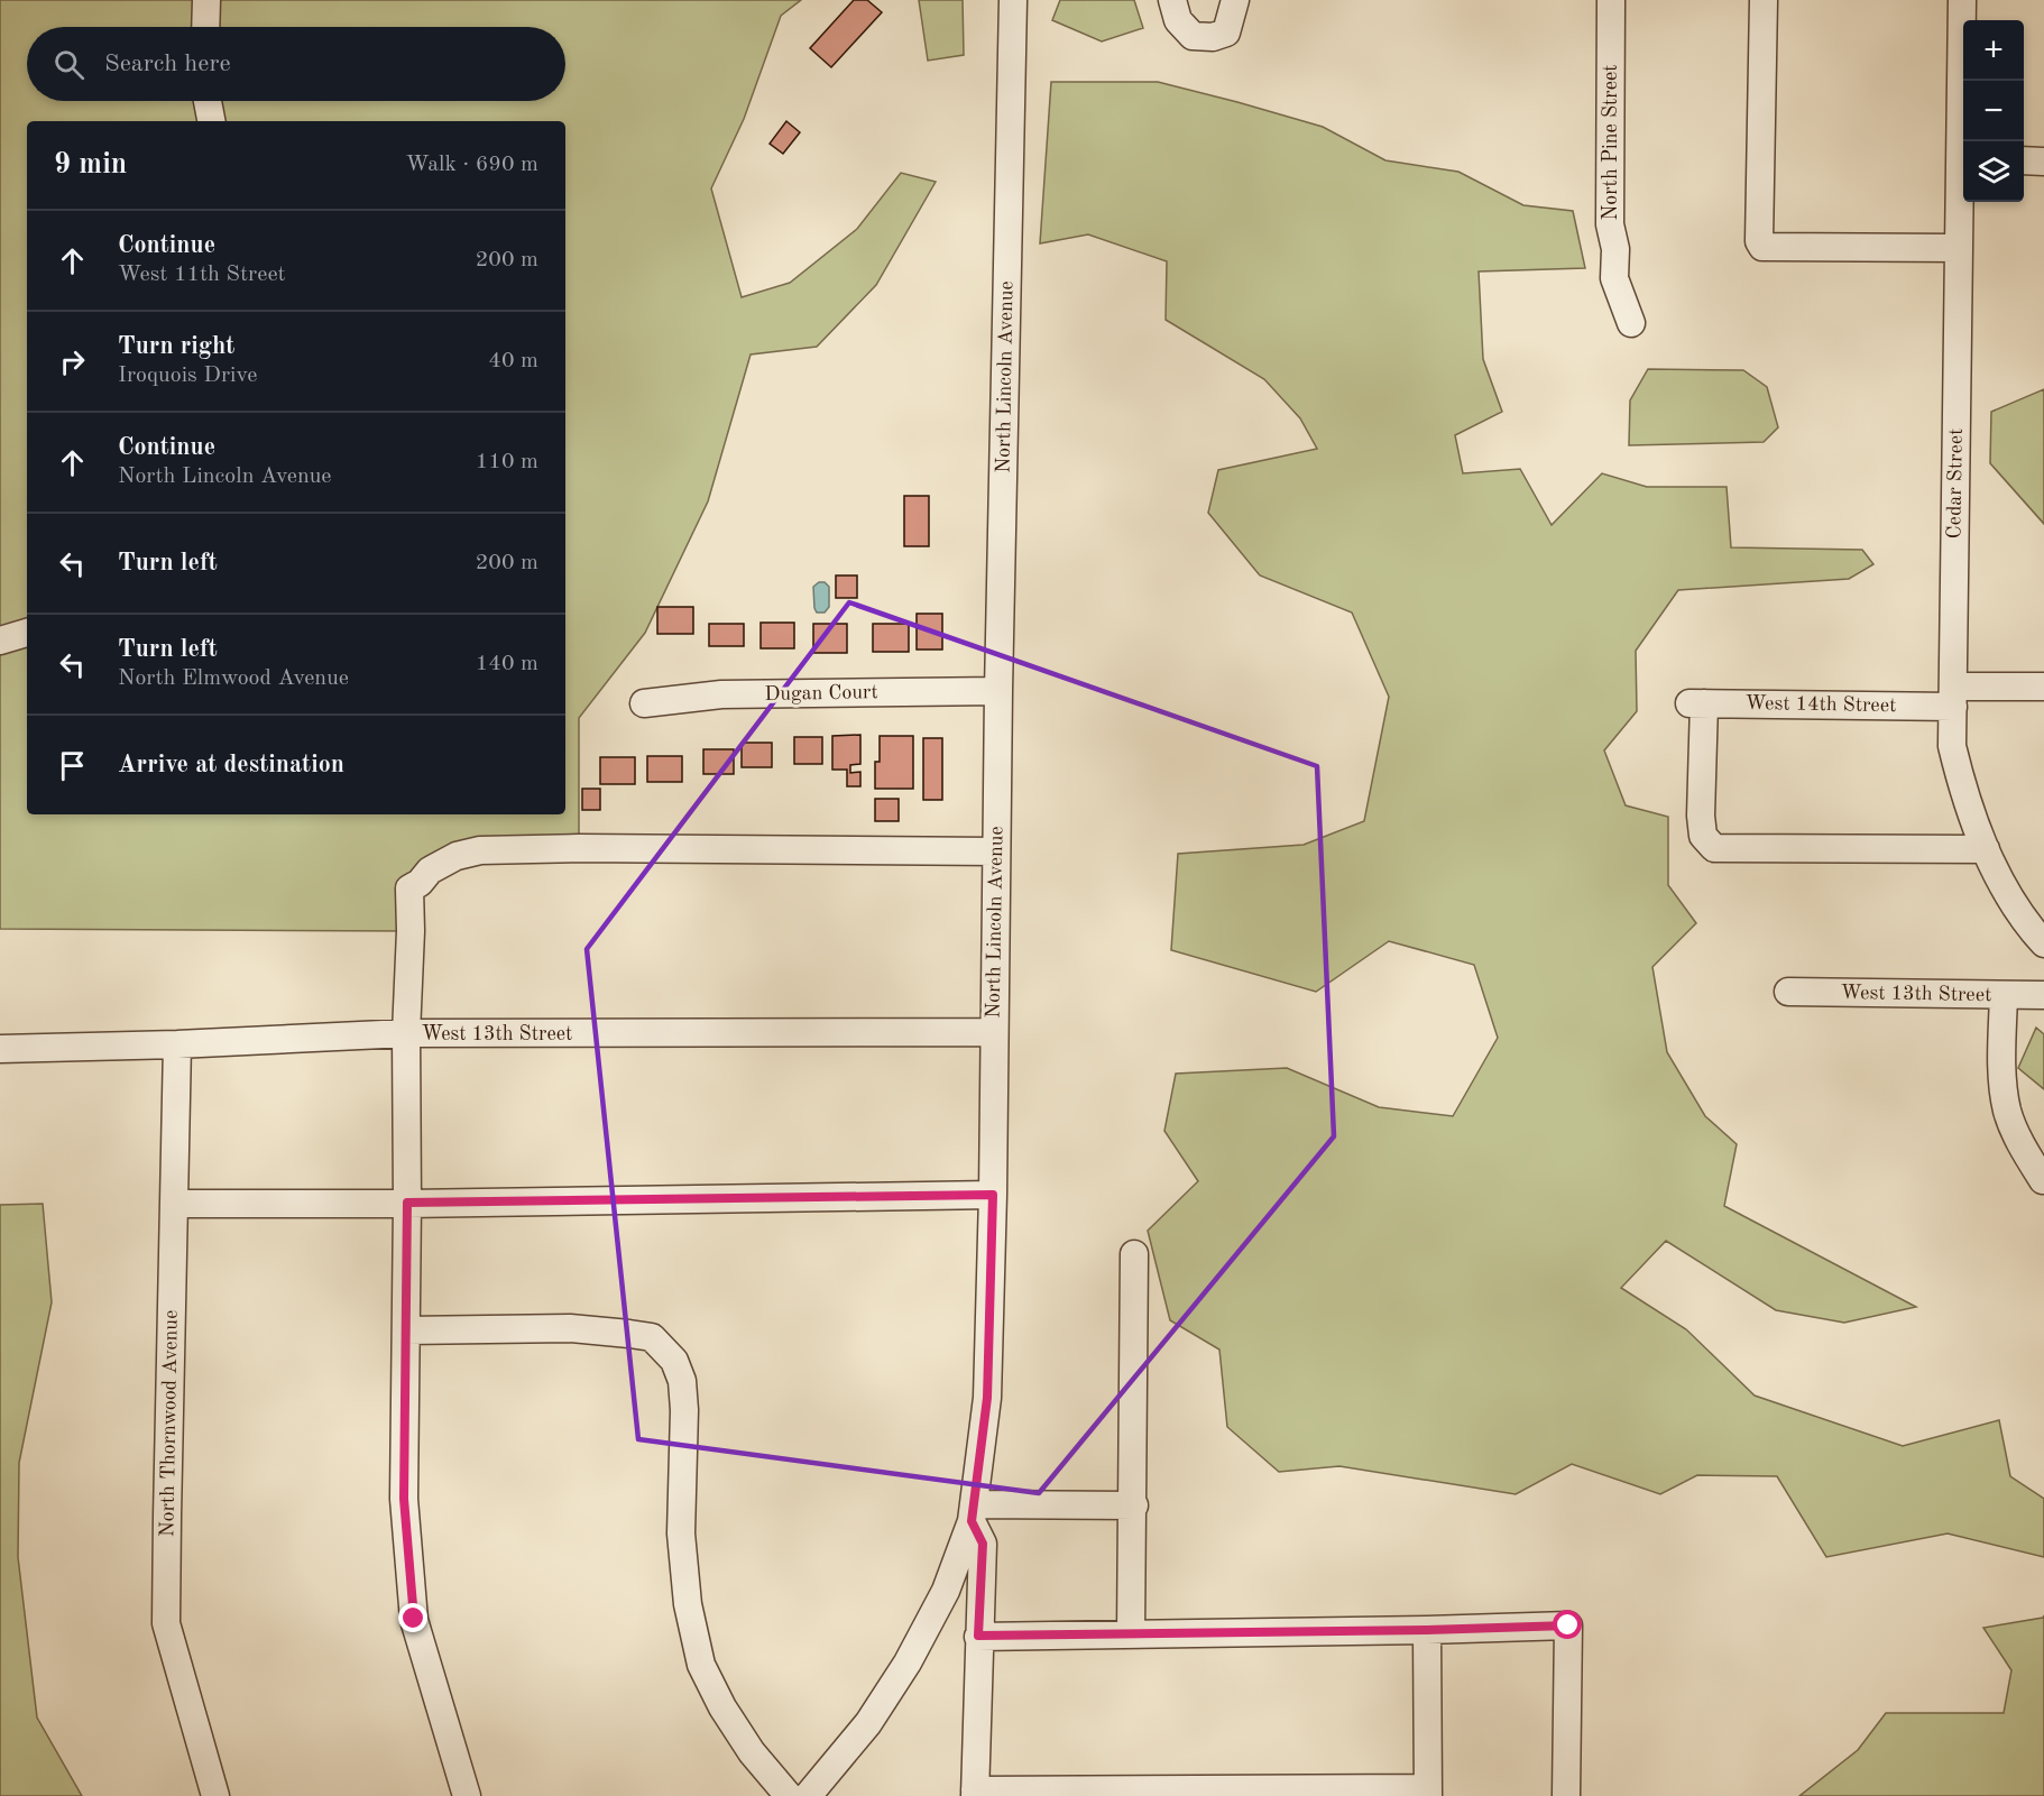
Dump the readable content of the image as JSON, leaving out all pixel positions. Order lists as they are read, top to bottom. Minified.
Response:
{"streets":{"street":["North Pine Street","North Lincoln Avenue","Cedar Street","Dugan Court","West 14th Street","West 13th Street","North Thornwood Avenue"]},"crossings":[["North Lincoln Avenue","Dugan Court"],["North Lincoln Avenue","West 13th Street"],["Cedar Street","West 14th Street"],["West 13th Street","North Thornwood Avenue"]],"page":{"map_buttons":["+","−"],"search":"Search here","heading":["9 min","Walk · 690 m"],"list":[["Continue","West 11th Street","200 m"],["Turn right","Iroquois Drive","40 m"],["Continue","North Lincoln Avenue","110 m"],["Turn left","200 m"],["Turn left","North Elmwood Avenue","140 m"],"Arrive at destination"]}}
